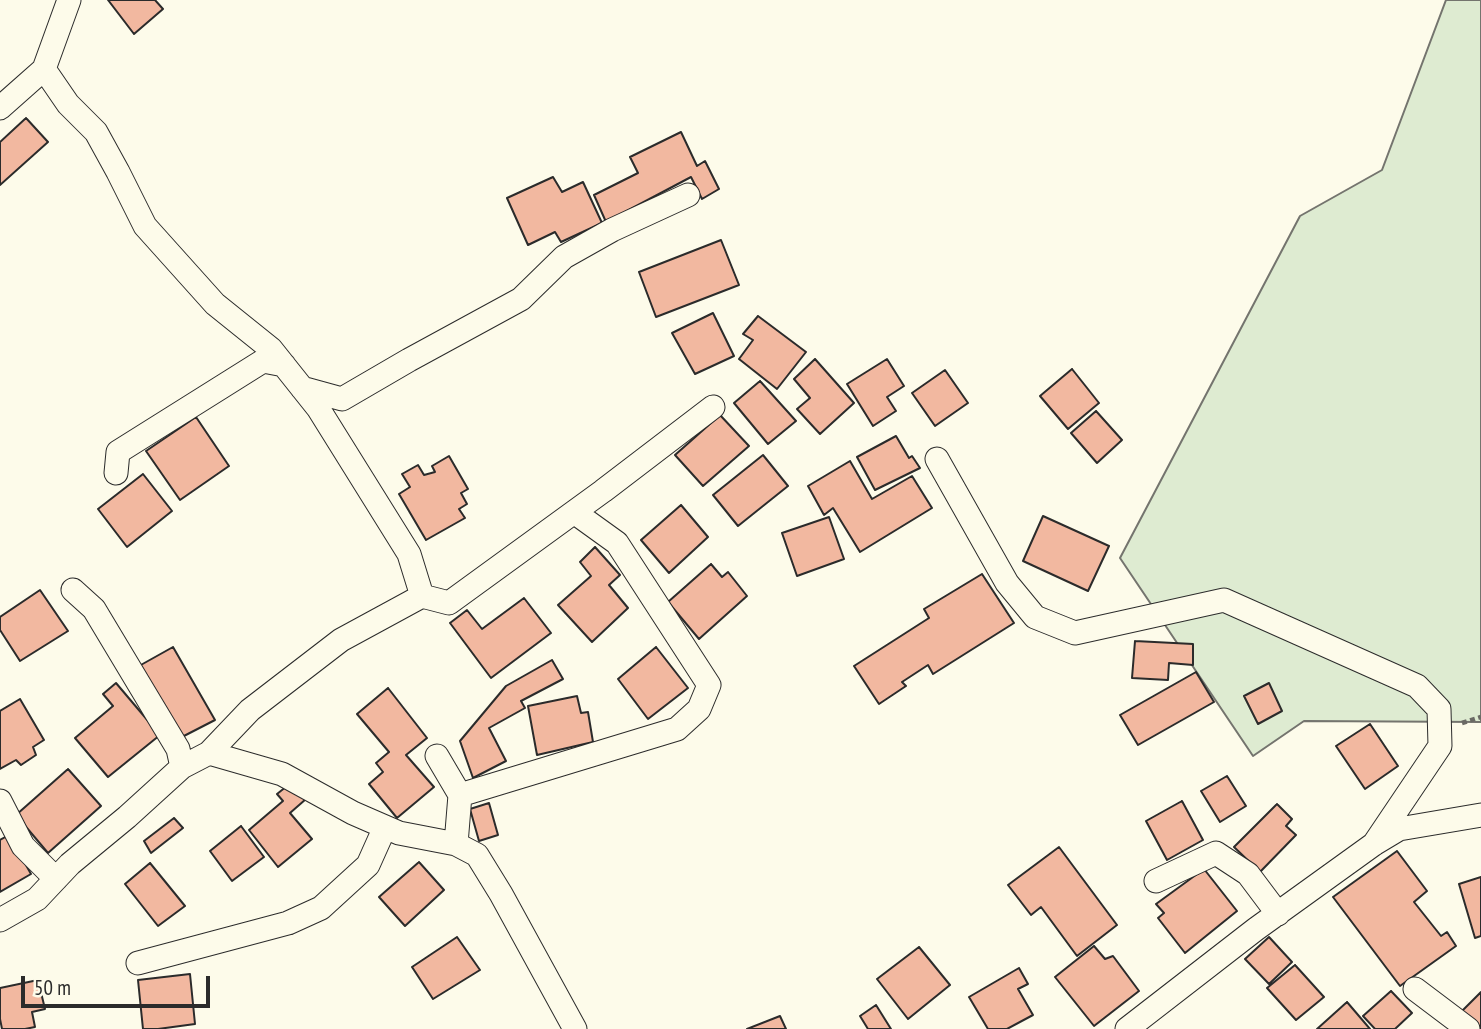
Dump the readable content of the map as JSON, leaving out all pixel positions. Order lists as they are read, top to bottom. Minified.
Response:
{"scale_bar":"50 m"}
